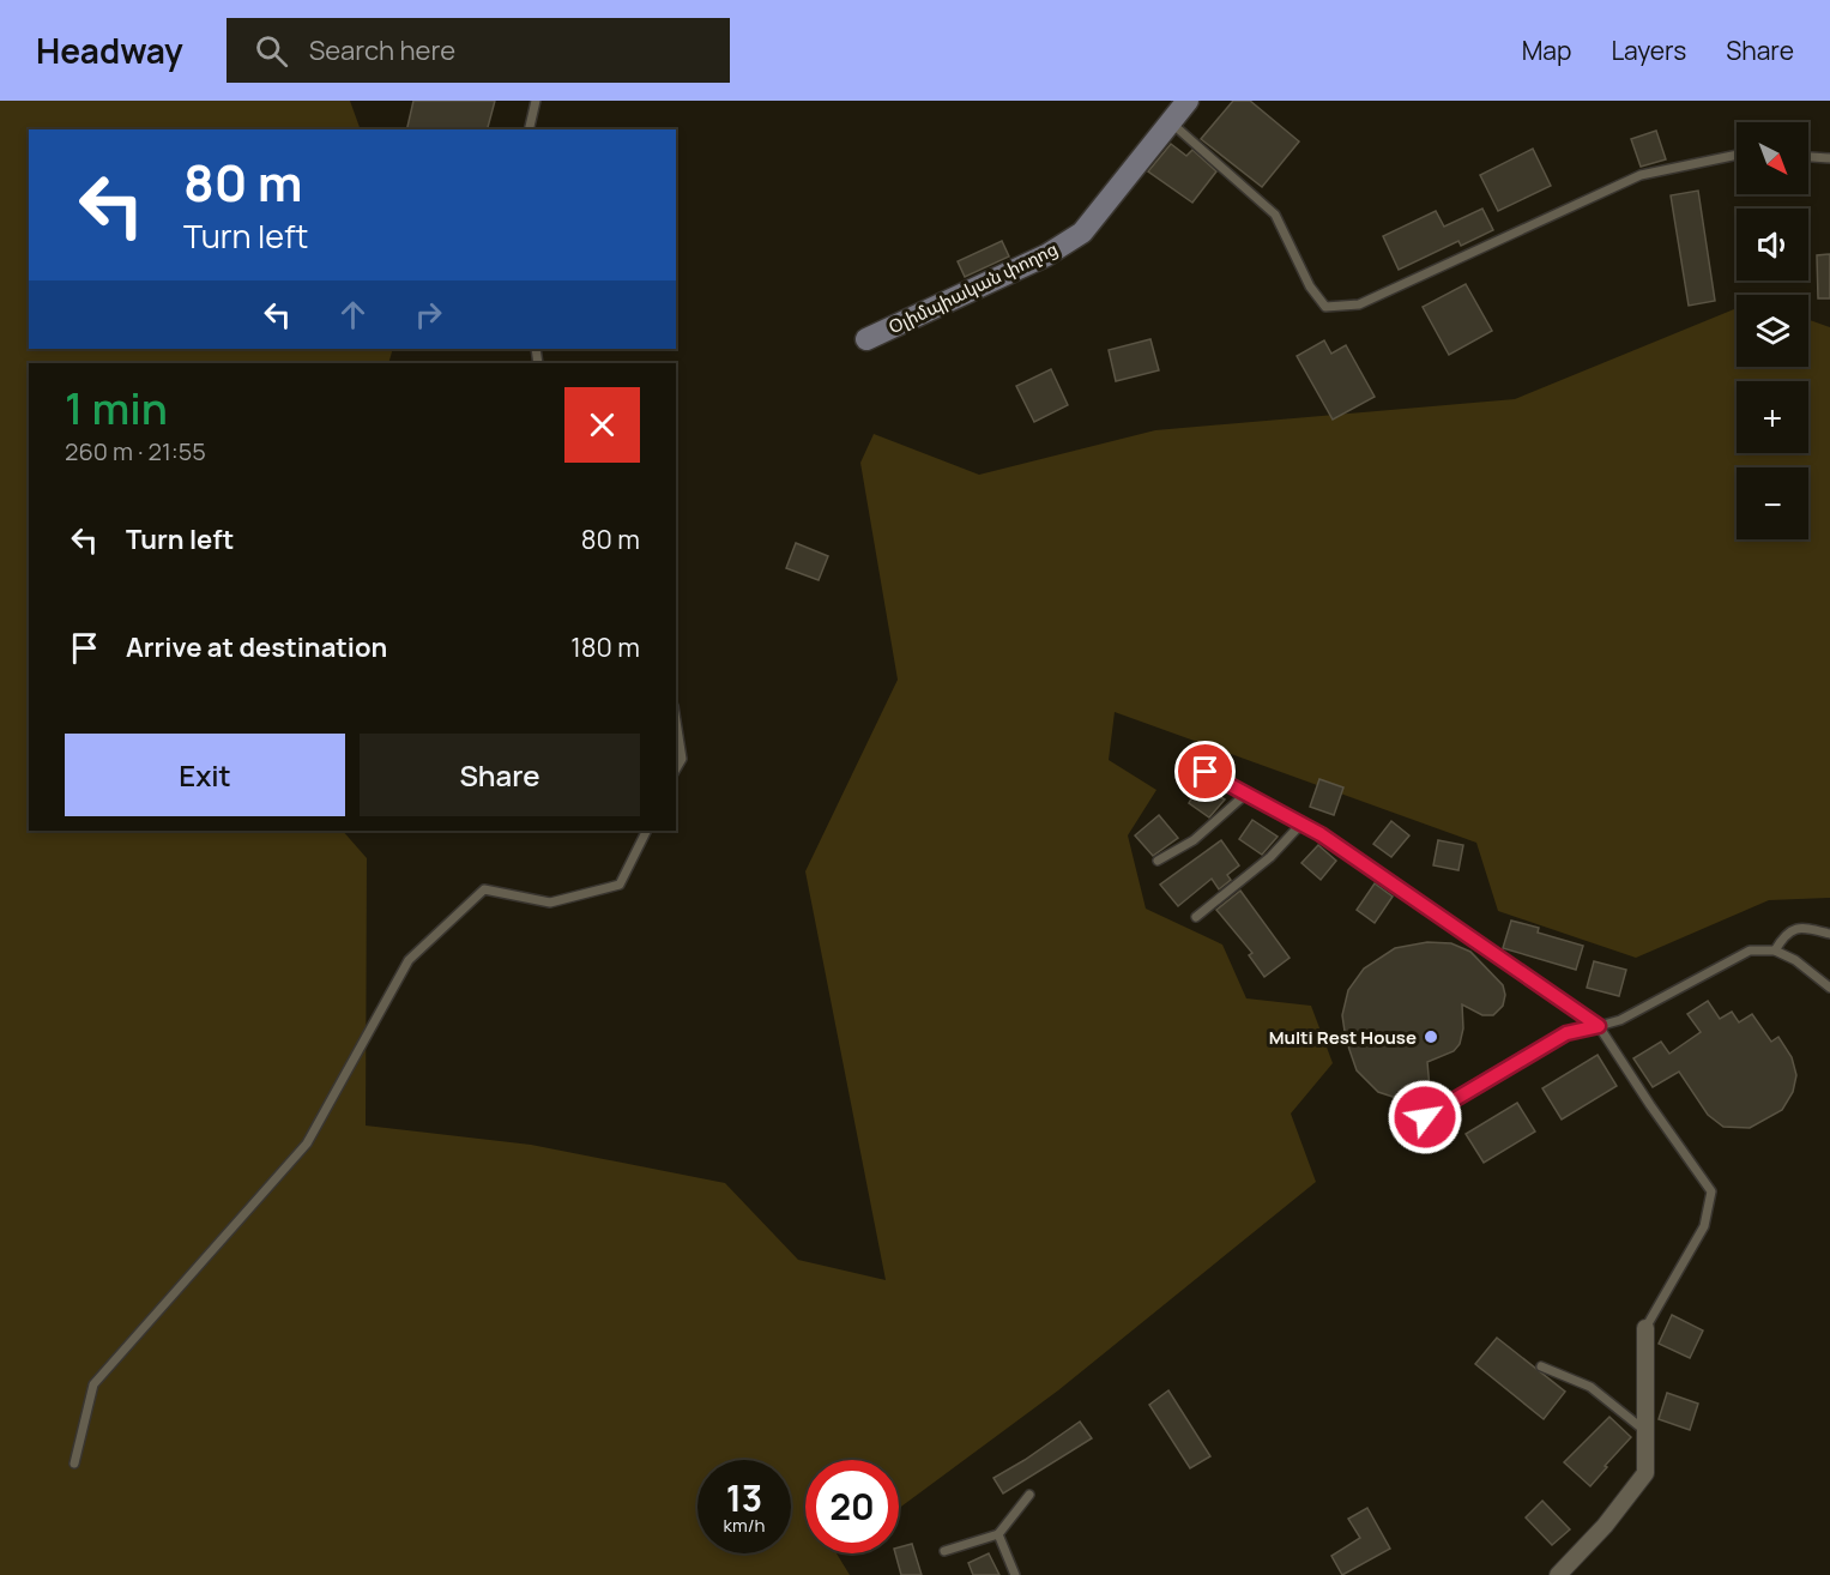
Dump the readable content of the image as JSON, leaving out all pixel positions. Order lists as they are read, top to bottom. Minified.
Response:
{"streets":{"street":["Օլիմպիական փողոց"]},"places":["Multi Rest House"],"north":"bottom right","page":{"header":"Headway","search":"Search here","nav":["Map","Layers","Share"],"map_buttons":["+","−"],"turn":["80 m","Turn left"],"heading":["1 min","260 m · 21:55"],"list":[{"name":"Turn left","value":"80 m"},{"name":"Arrive at destination","value":"180 m"}],"buttons":["Exit","Share"],"speed":"13 km/h","limit":"20"}}
